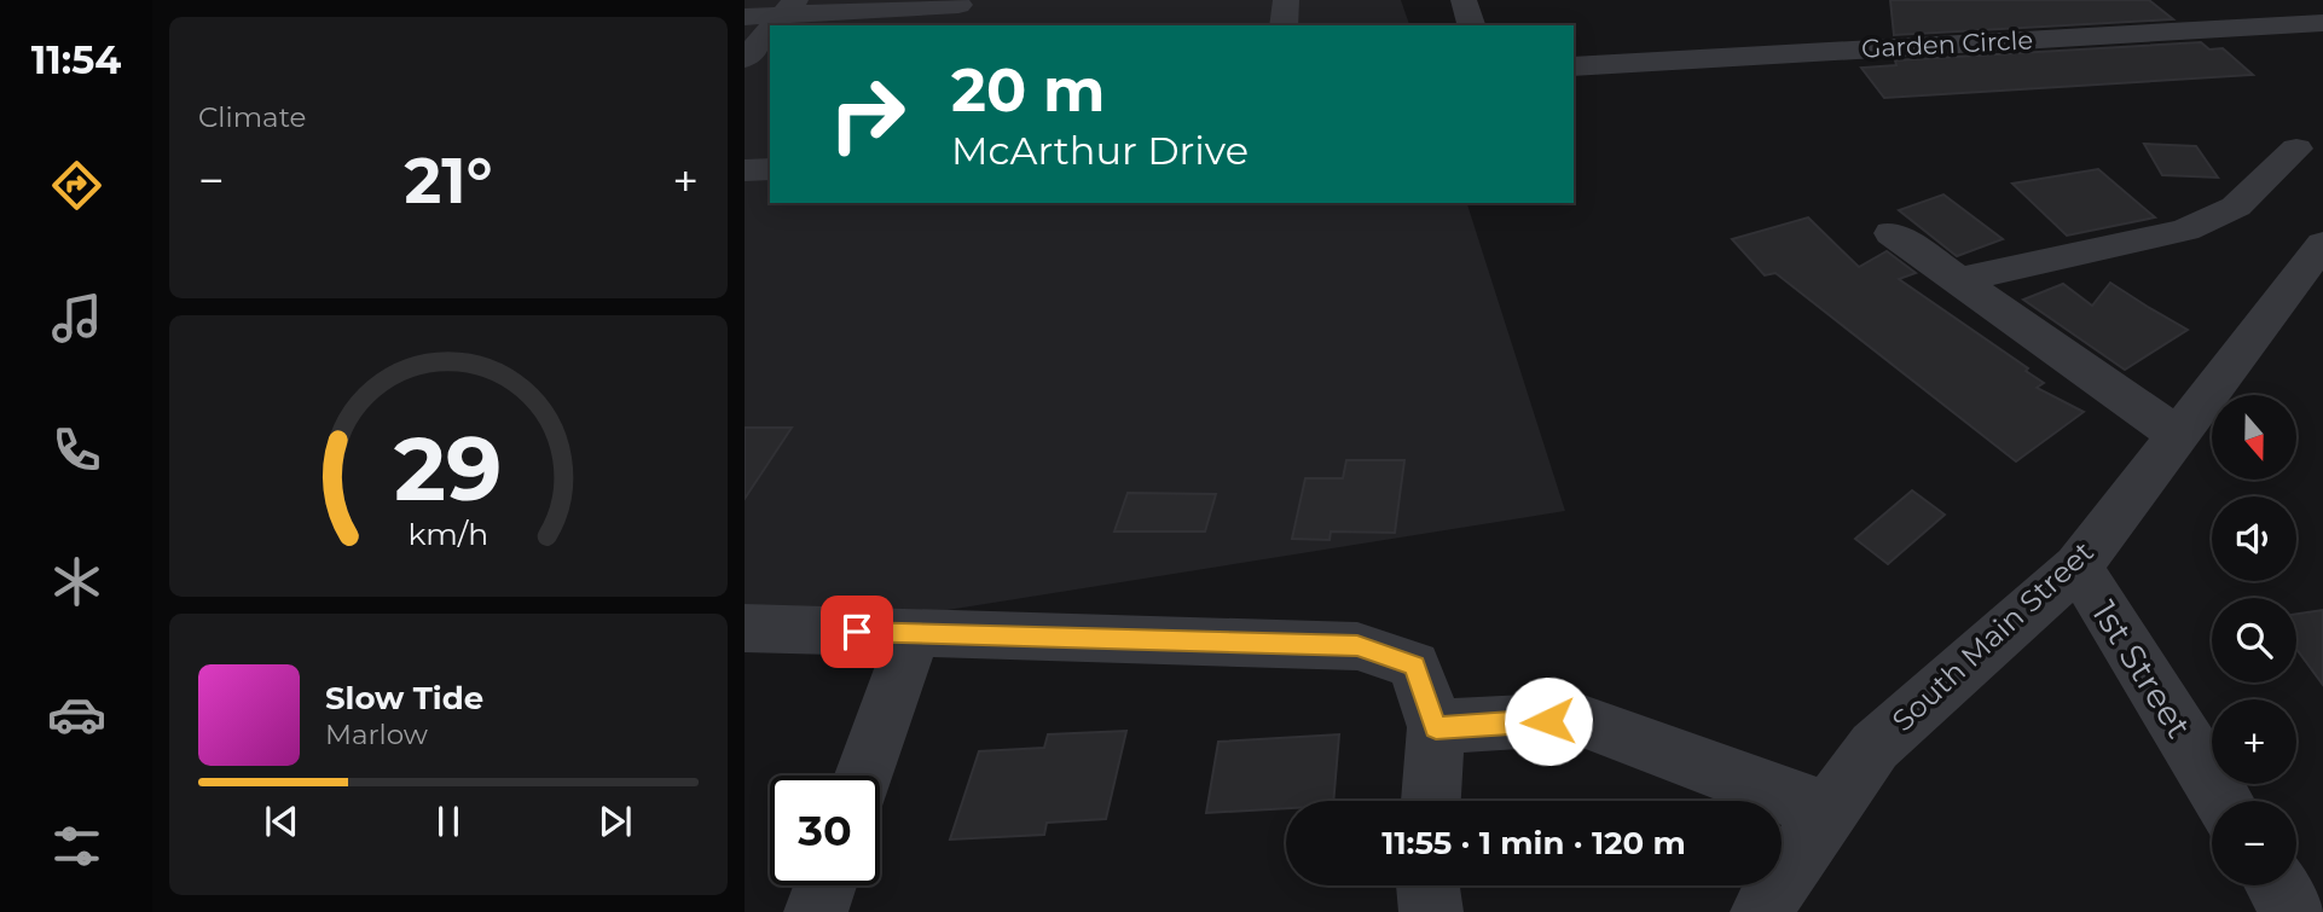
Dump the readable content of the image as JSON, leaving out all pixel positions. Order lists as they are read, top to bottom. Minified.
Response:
{"streets":{"street":["Garden Circle","South Main Street","1st Street"]},"crossings":[["South Main Street","1st Street"]],"north":"bottom","page":{"tabs":"11:54","tile":"Climate","turn":["20 m","McArthur Drive"],"heat":["−","21°","+"],"map_buttons":["+","−"],"song":["Slow Tide","Marlow"],"limit":"30","trip":"11:55 · 1 min · 120 m","gauge":["29","km/h"]}}
